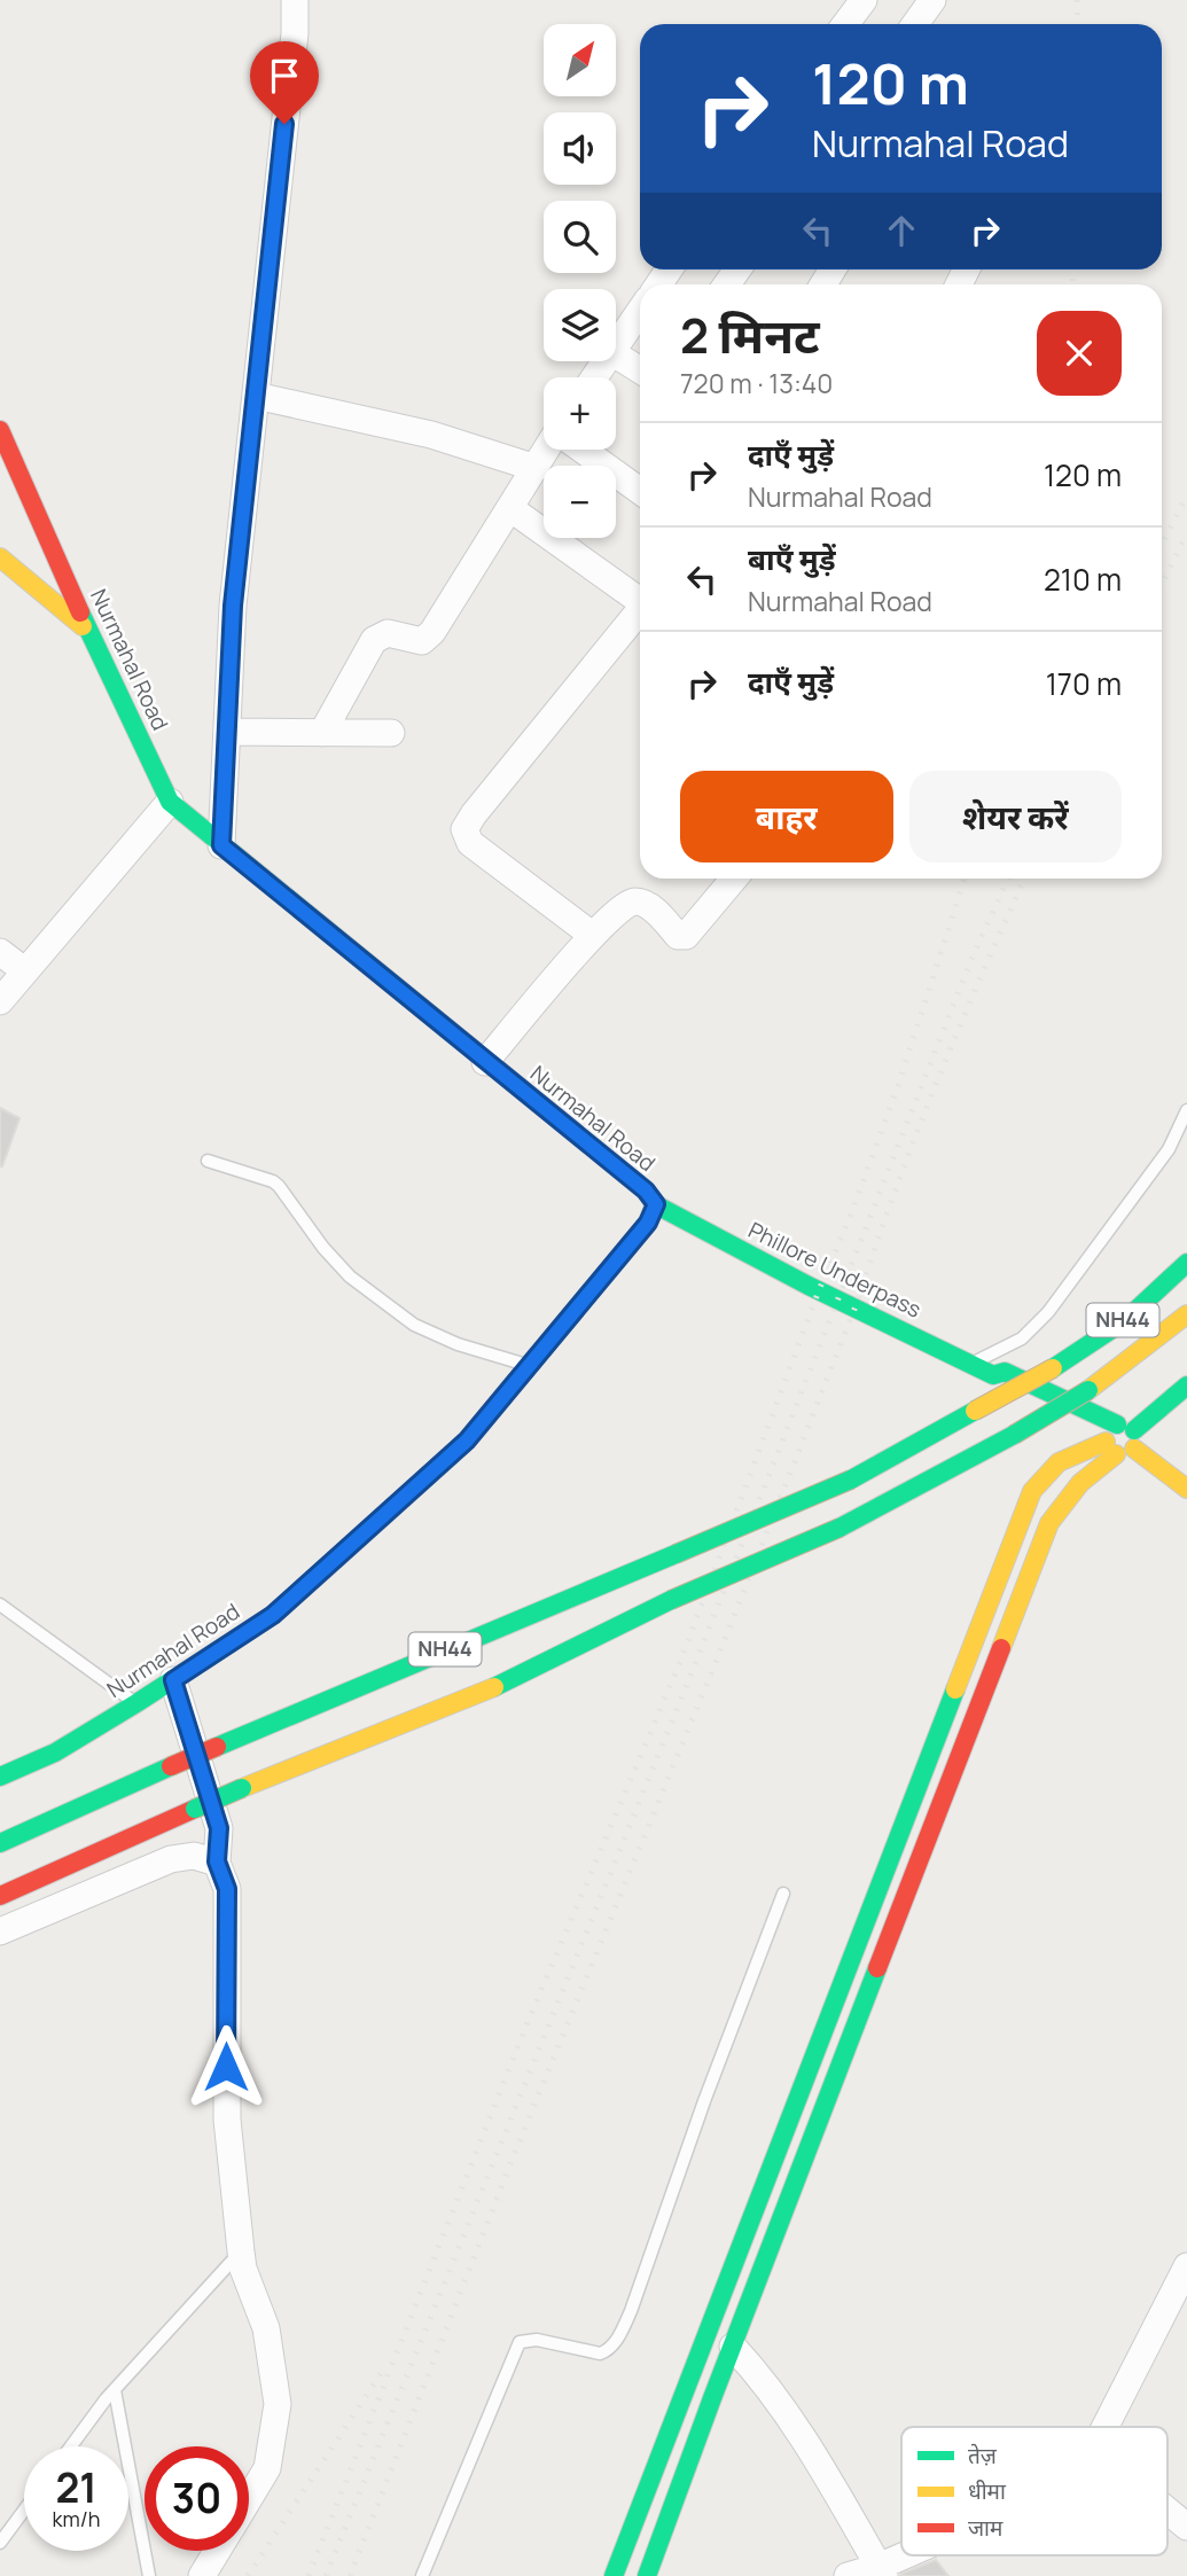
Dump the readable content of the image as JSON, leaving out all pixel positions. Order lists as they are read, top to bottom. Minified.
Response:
{"streets":{"main road":["Nurmahal Road","Phillore Underpass","NH44"]},"crossings":[["Nurmahal Road","Phillore Underpass"]],"legend":["तेज़","धीमा","जाम"],"north":"top right","page":{"map_buttons":["+","−"],"turn":["120 m","Nurmahal Road"],"heading":["2 मिनट","720 m · 13:40"],"list":[{"name":"दाएँ मुड़ें","note":"Nurmahal Road","value":"120 m"},{"name":"बाएँ मुड़ें","note":"Nurmahal Road","value":"210 m"},{"name":"दाएँ मुड़ें","value":"170 m"}],"buttons":["बाहर","शेयर करें"],"speed":"21 km/h","limit":"30"}}
